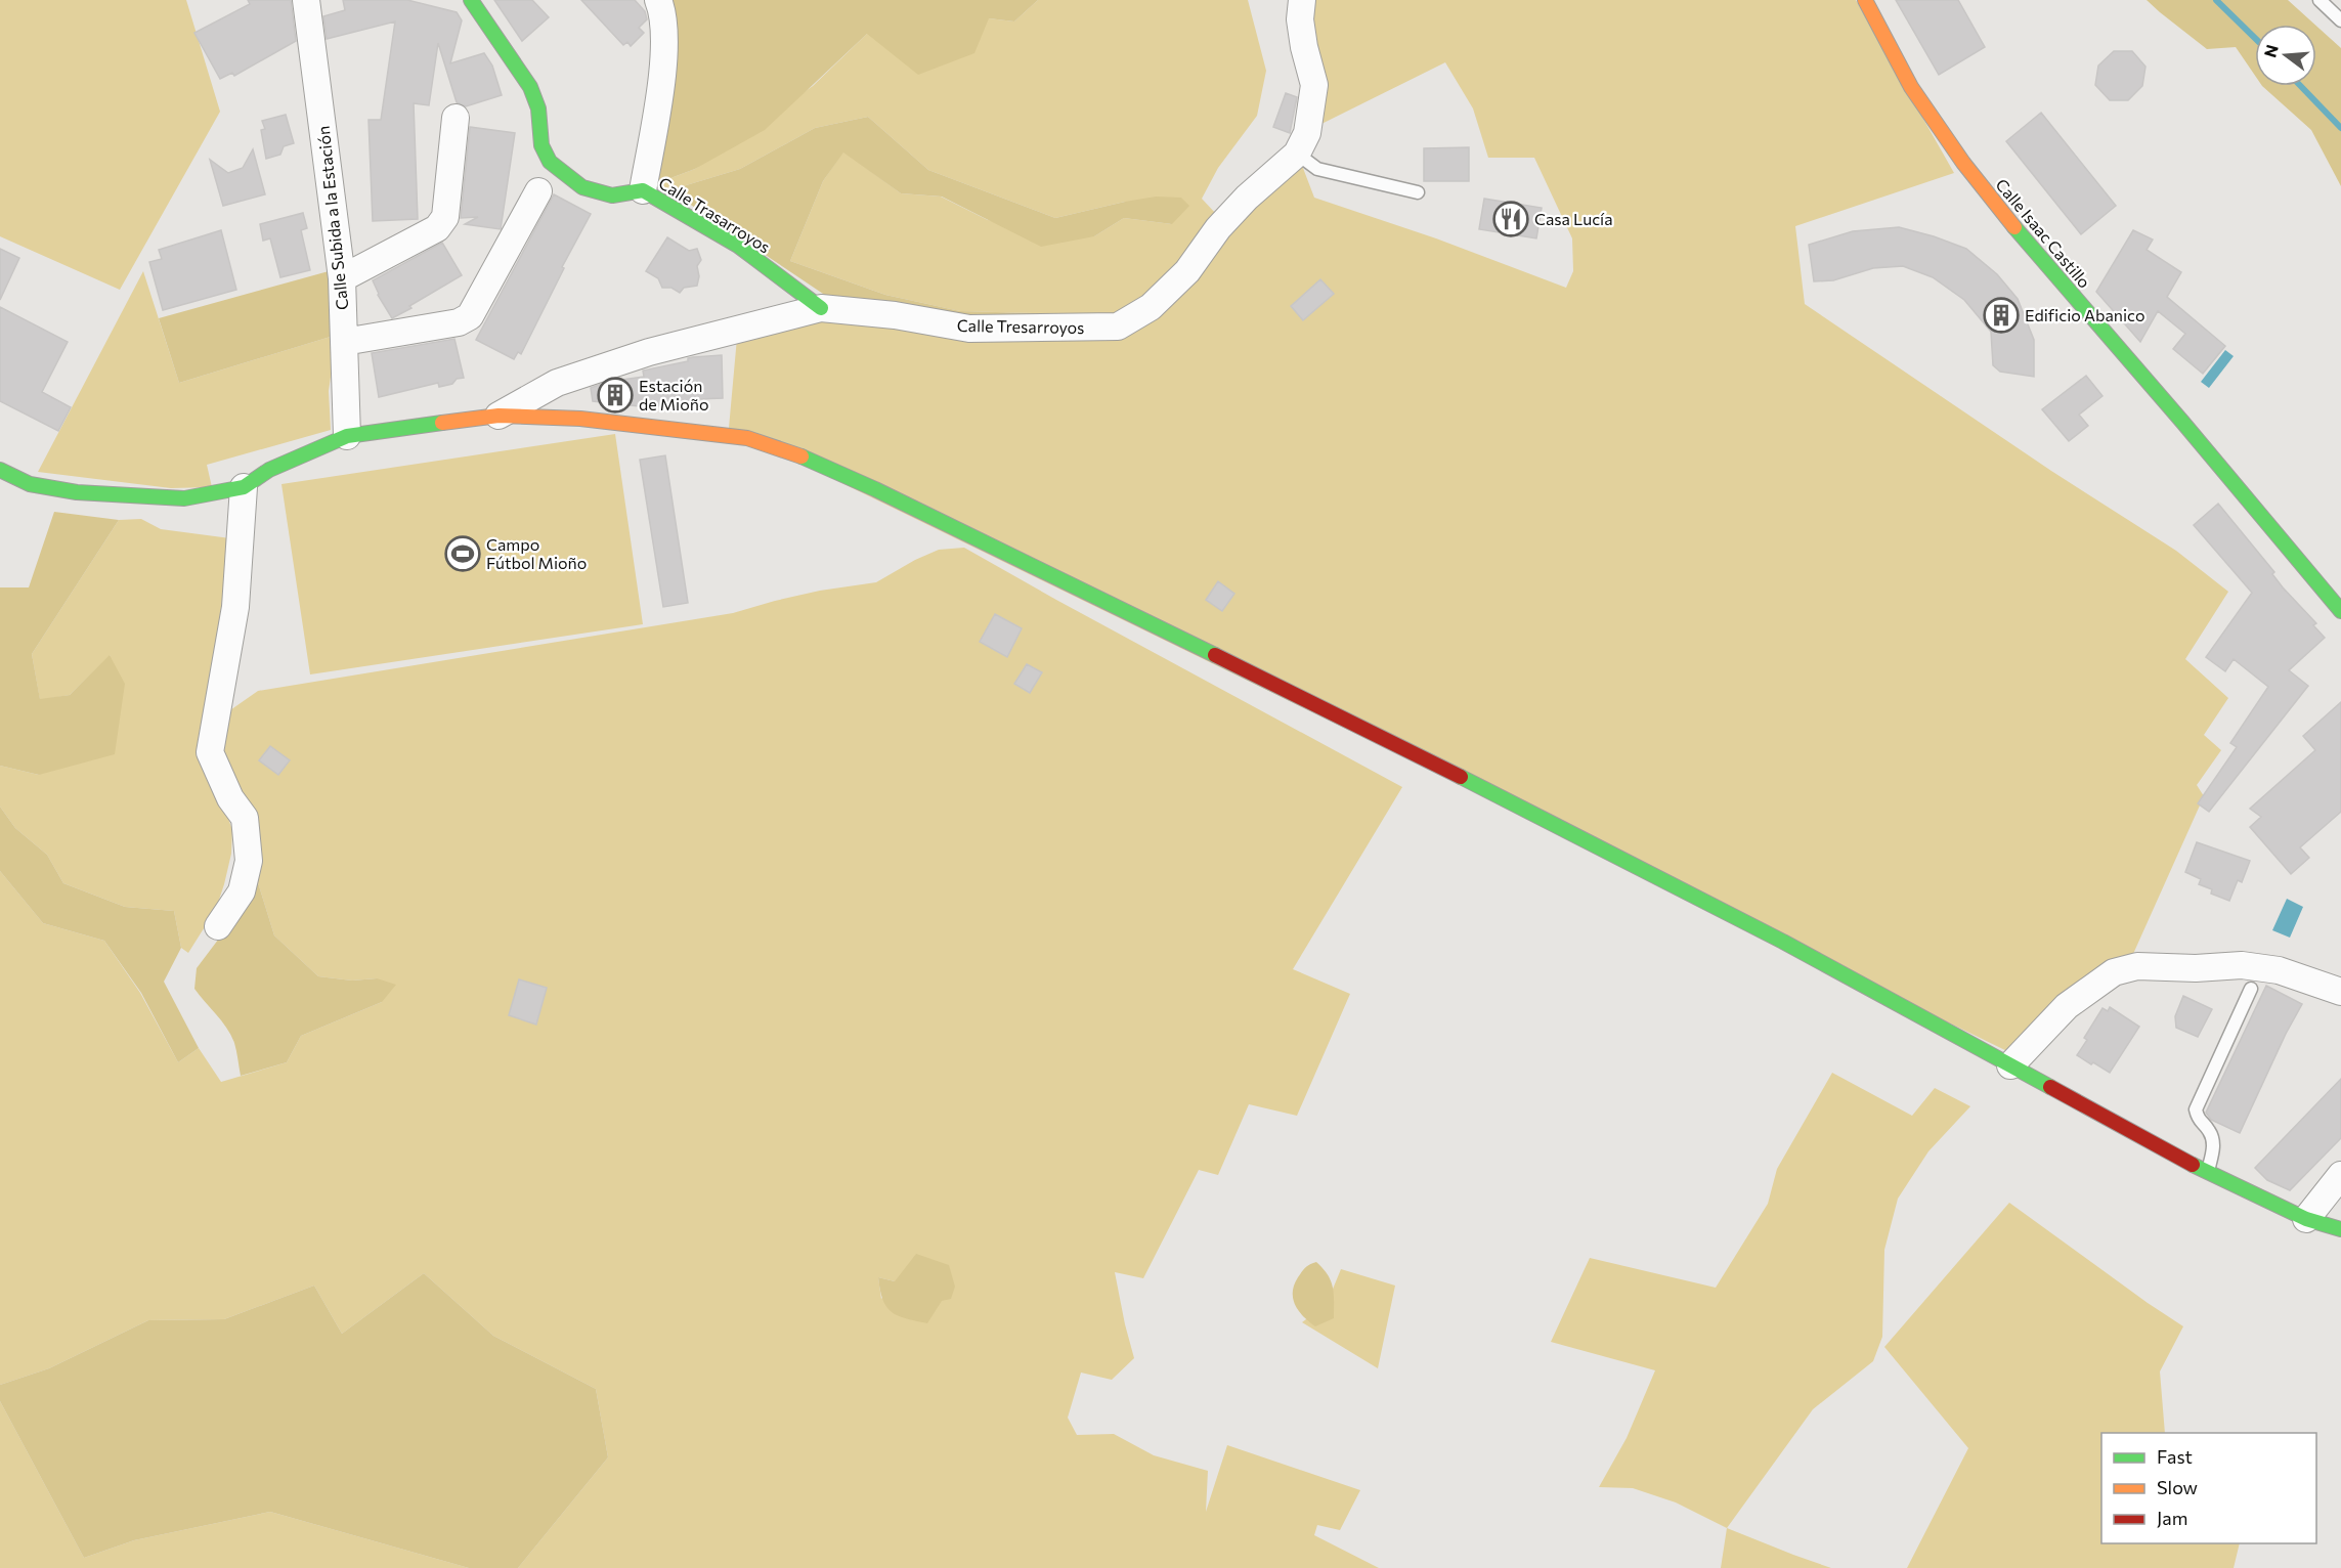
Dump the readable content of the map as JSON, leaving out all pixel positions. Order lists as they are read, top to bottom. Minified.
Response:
{"streets":{"street":["Calle Trasarroyos","Calle Subida a la Estación","Calle Isaac Castillo","Calle Tresarroyos"]},"crossings":[["Calle Trasarroyos","Calle Tresarroyos"]],"places":{"restaurant":["Casa Lucía"],"building":["Edificio Abanico","Estación de Mioño"],"sports":["Campo Fútbol Mioño"]},"legend":["Fast","Slow","Jam"],"north":"left"}
